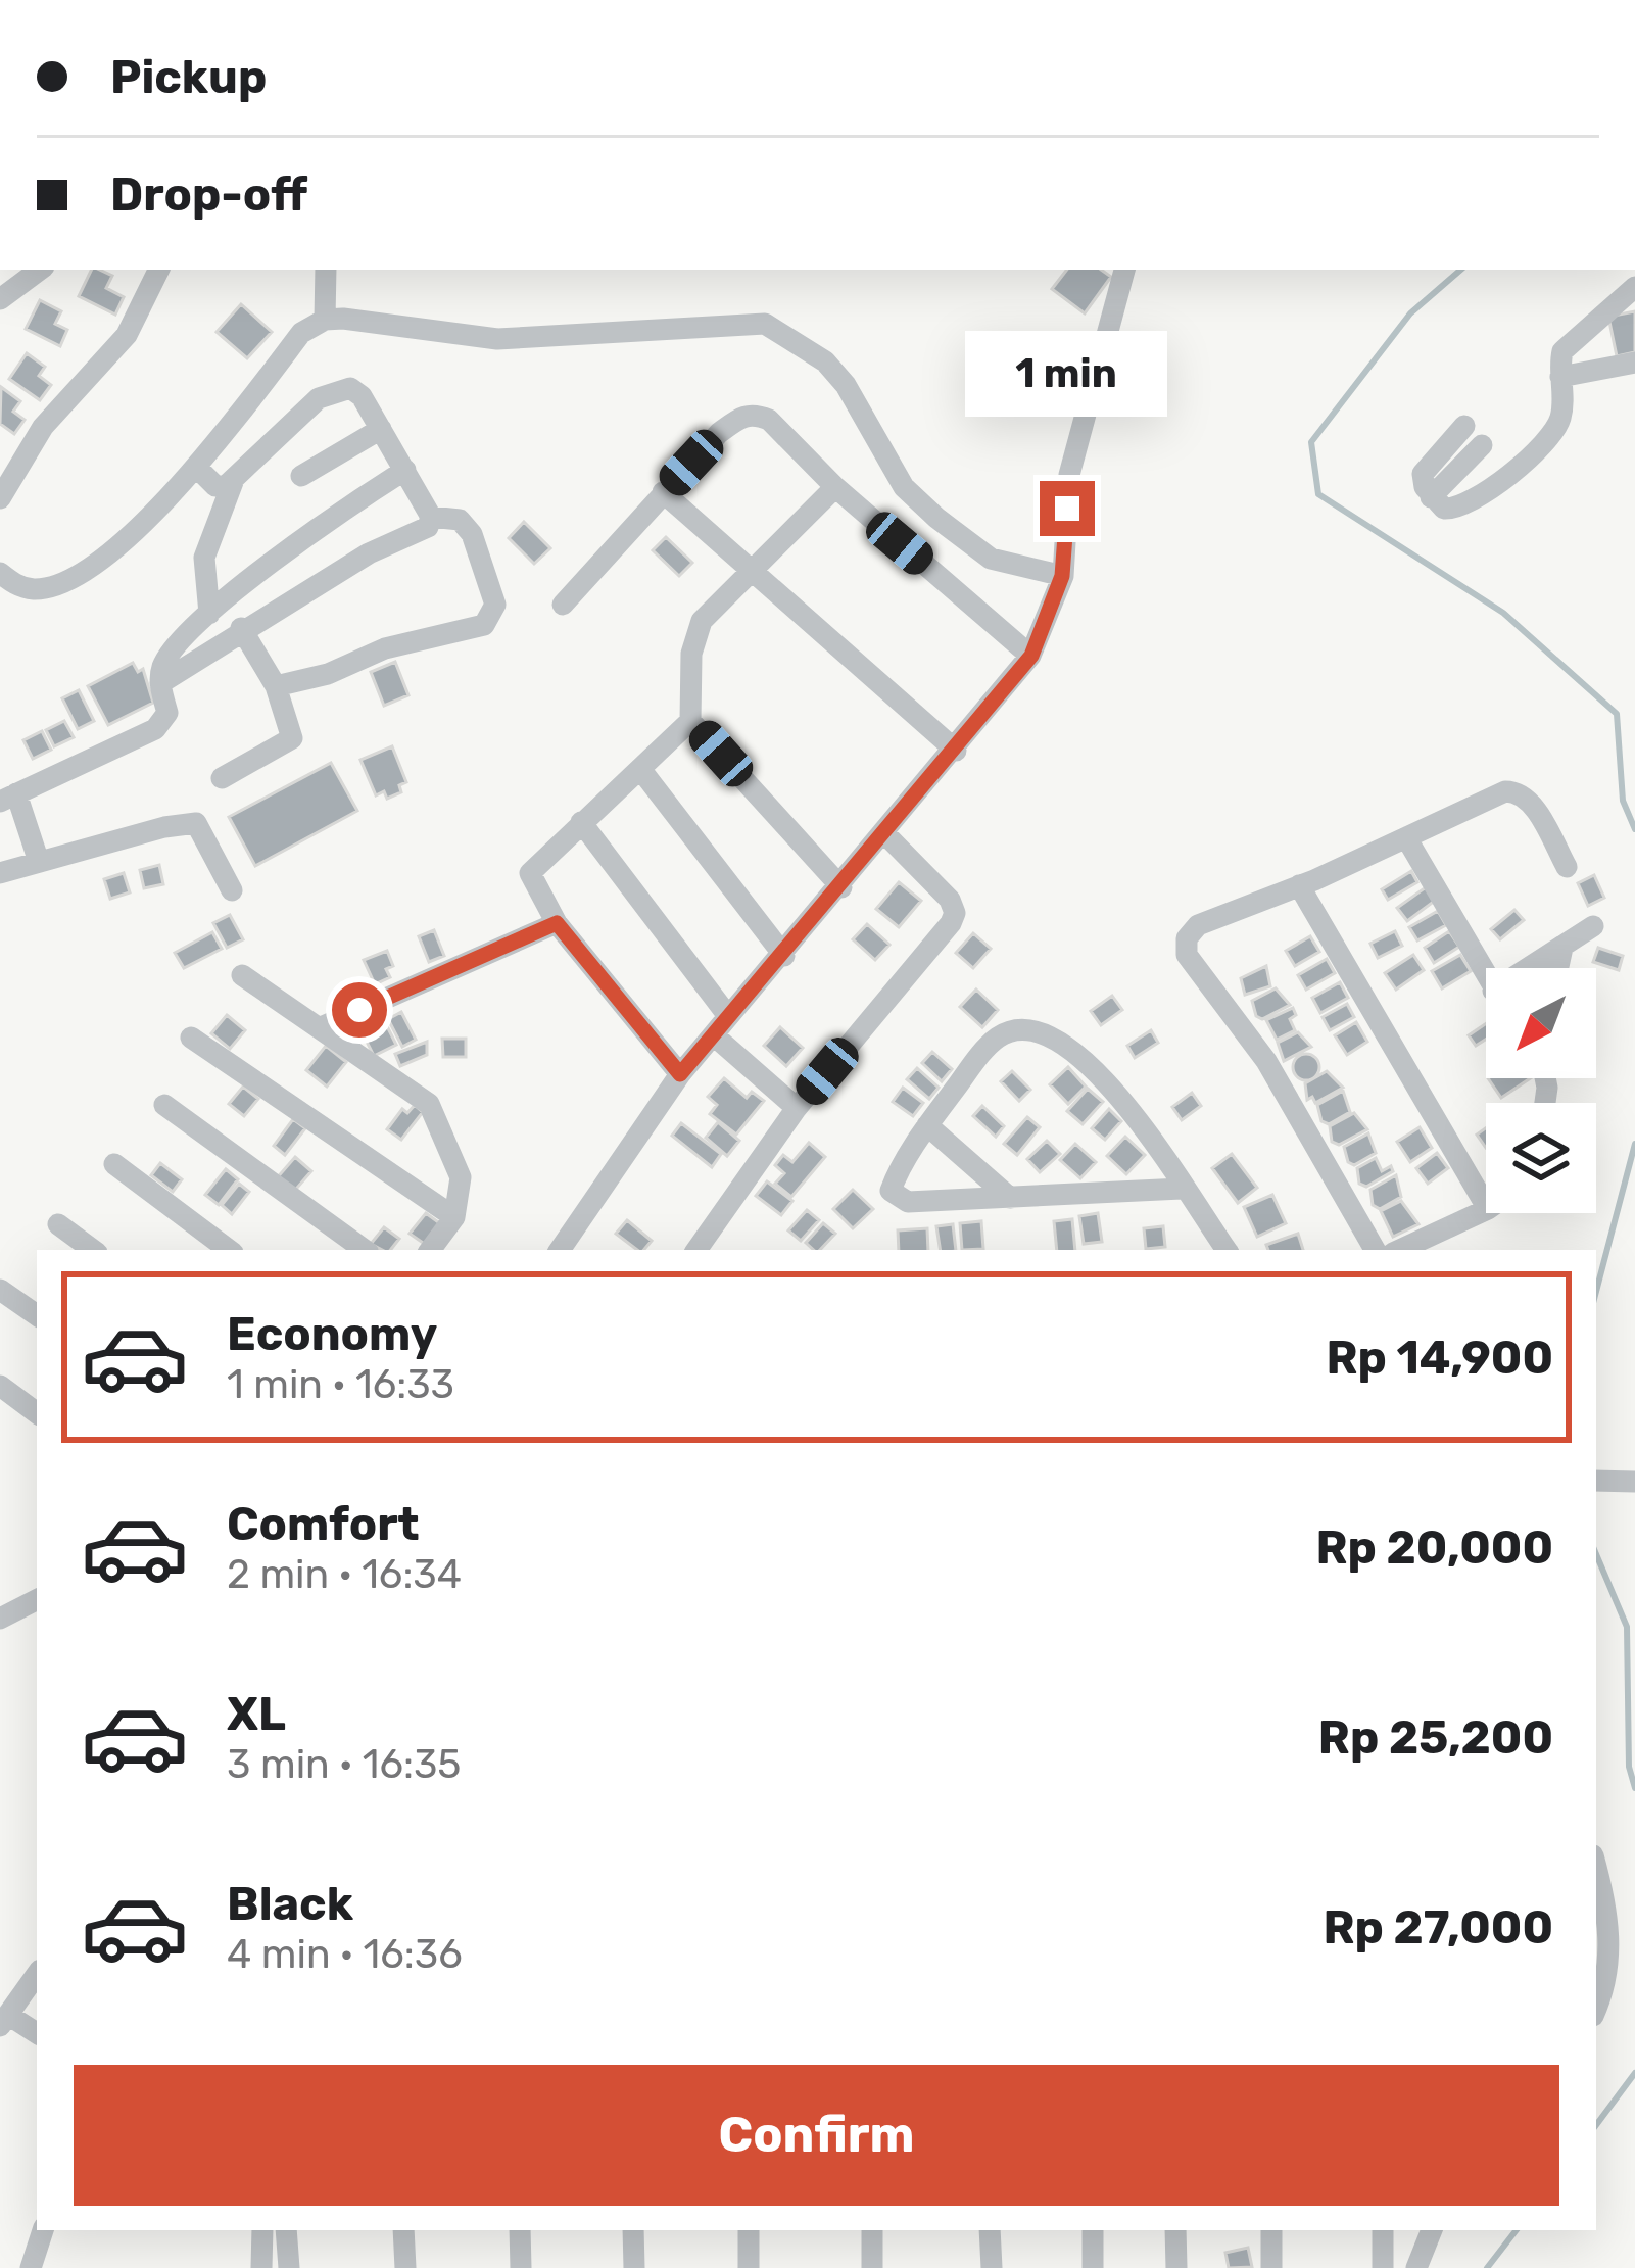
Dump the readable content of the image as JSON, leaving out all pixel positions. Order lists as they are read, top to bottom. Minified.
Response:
{"north":"bottom left","page":{"banner":["Pickup","Drop-off"],"bubble":"1 min","list":[{"name":"Economy","note":"1 min · 16:33","value":"Rp 14,900"},{"name":"Comfort","note":"2 min · 16:34","value":"Rp 20,000"},{"name":"XL","note":"3 min · 16:35","value":"Rp 25,200"},{"name":"Black","note":"4 min · 16:36","value":"Rp 27,000"}],"buttons":"Confirm"}}
